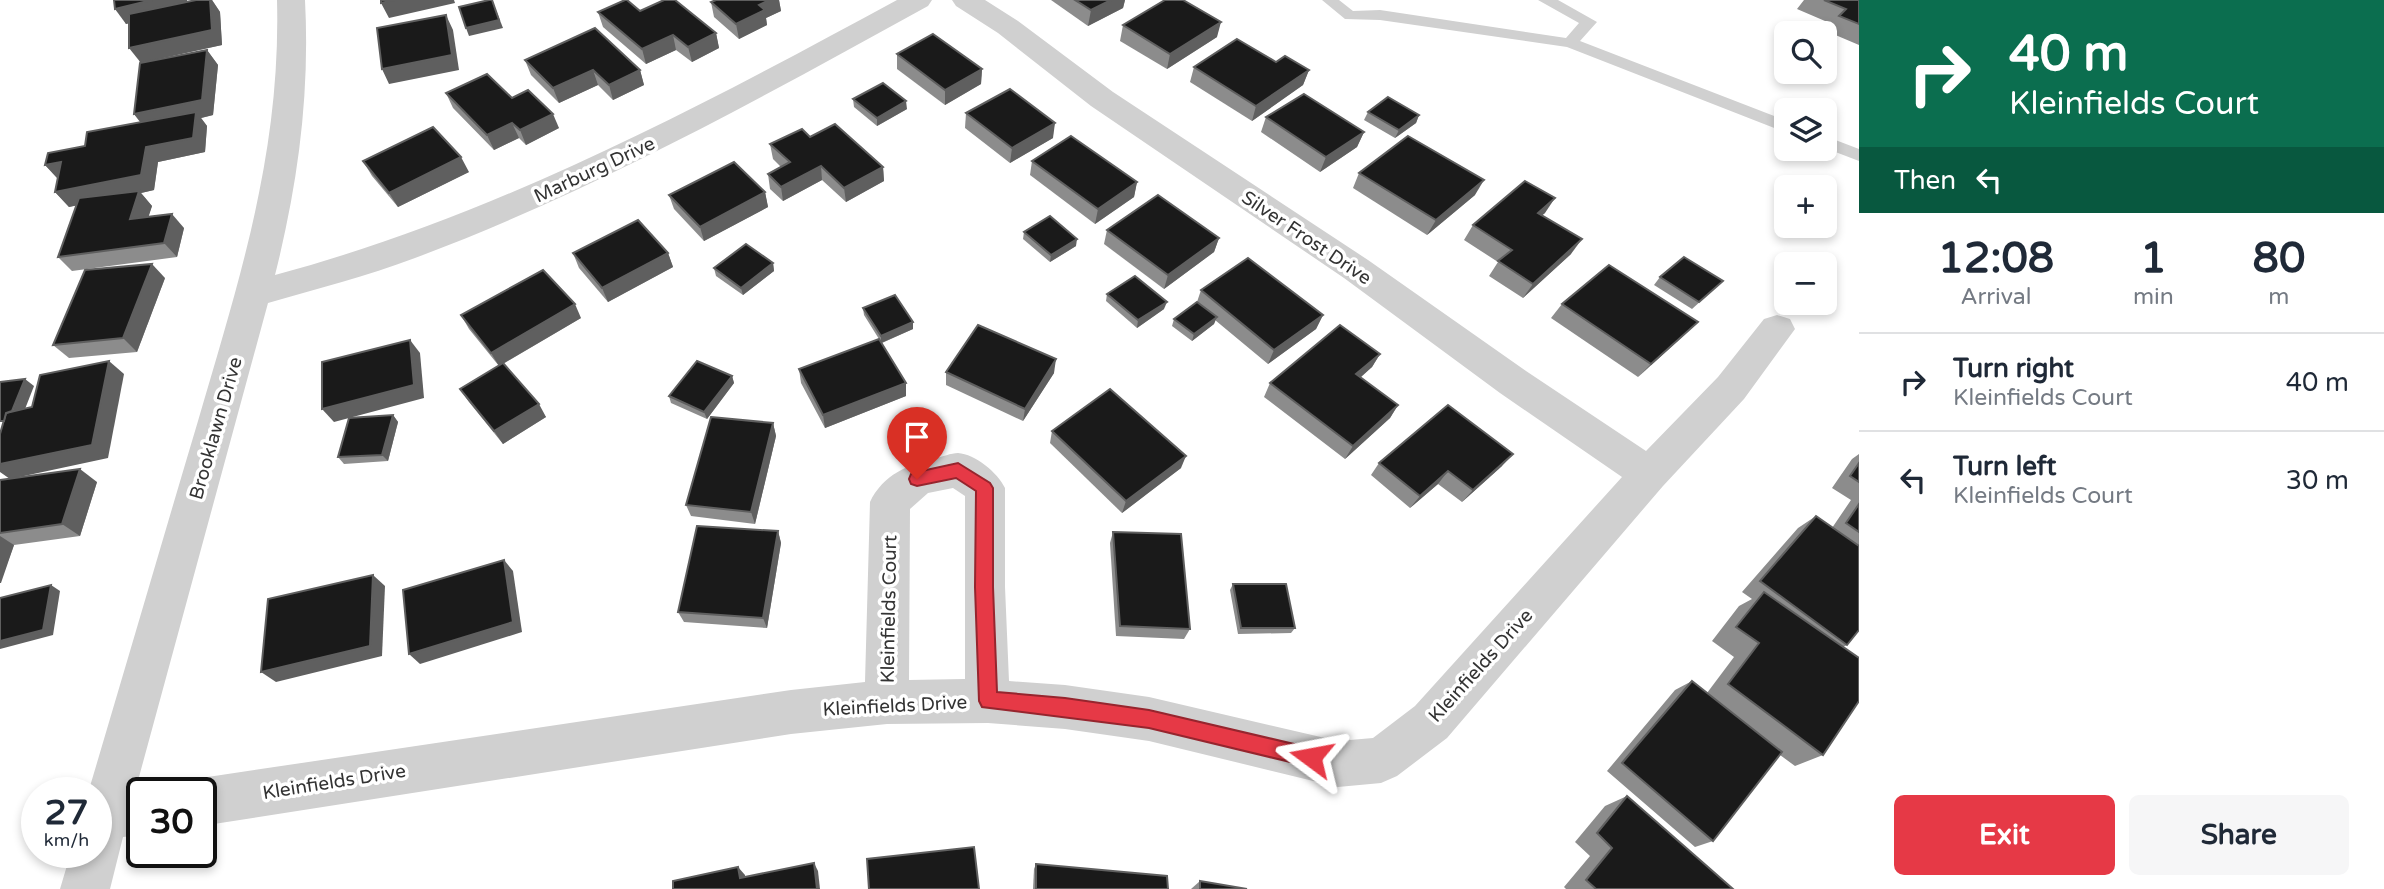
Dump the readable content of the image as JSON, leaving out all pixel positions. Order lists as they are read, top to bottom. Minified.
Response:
{"streets":{"street":["Marburg Drive","Silver Frost Drive","Brooklawn Drive","Kleinfields Court","Kleinfields Drive"]},"crossings":[["Marburg Drive","Brooklawn Drive"],["Silver Frost Drive","Kleinfields Drive"],["Kleinfields Court","Kleinfields Drive"]],"page":{"turn":["40 m","Kleinfields Court"],"map_buttons":["+","−"],"then":"Then","eta":["12:08","Arrival","1","min","80","m"],"list":[{"name":"Turn right","note":"Kleinfields Court","value":"40 m"},{"name":"Turn left","note":"Kleinfields Court","value":"30 m"}],"speed":"27 km/h","limit":"30","buttons":["Exit","Share"]}}
